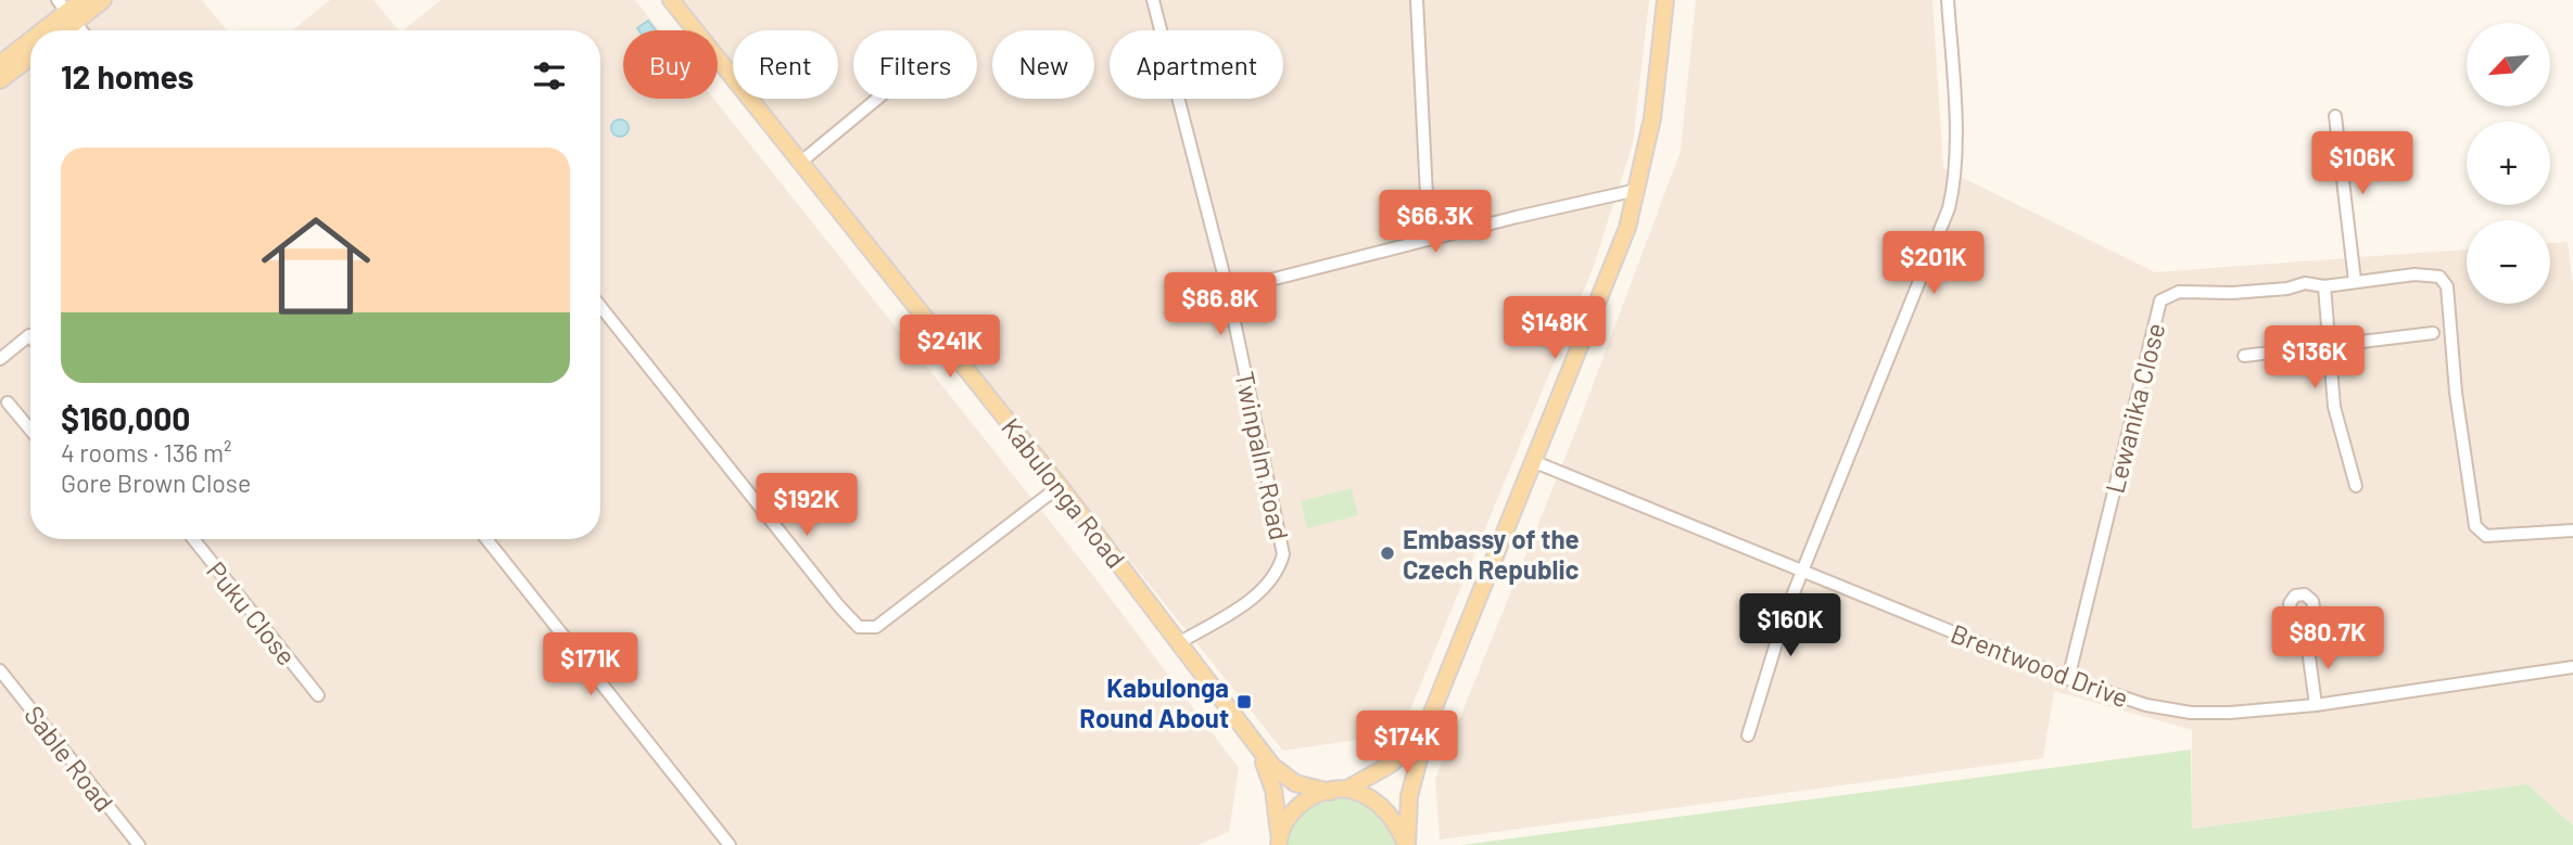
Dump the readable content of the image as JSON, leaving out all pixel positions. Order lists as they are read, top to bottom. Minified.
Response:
{"streets":{"main road":["Kabulonga Road"],"street":["Lewanika Close","Twinpalm Road","Puku Close","Brentwood Drive","Sable Road"]},"crossings":[["Lewanika Close","Brentwood Drive"],["Twinpalm Road","Kabulonga Road"]],"places":{"other":["Embassy of the Czech Republic"],"transit":["Kabulonga Round About"]},"north":"bottom left","page":{"map_buttons":["+","−"],"chip":["Buy","Rent","Filters","New","Apartment"],"heading":"12 homes","list":[{"name":"$160,000","note":"4 rooms · 136 m² · Gore Brown Close"}],"price":["$106K","$66.3K","$201K","$86.8K","$148K","$241K","$136K","$192K","$160K","$80.7K","$171K","$174K"]}}
